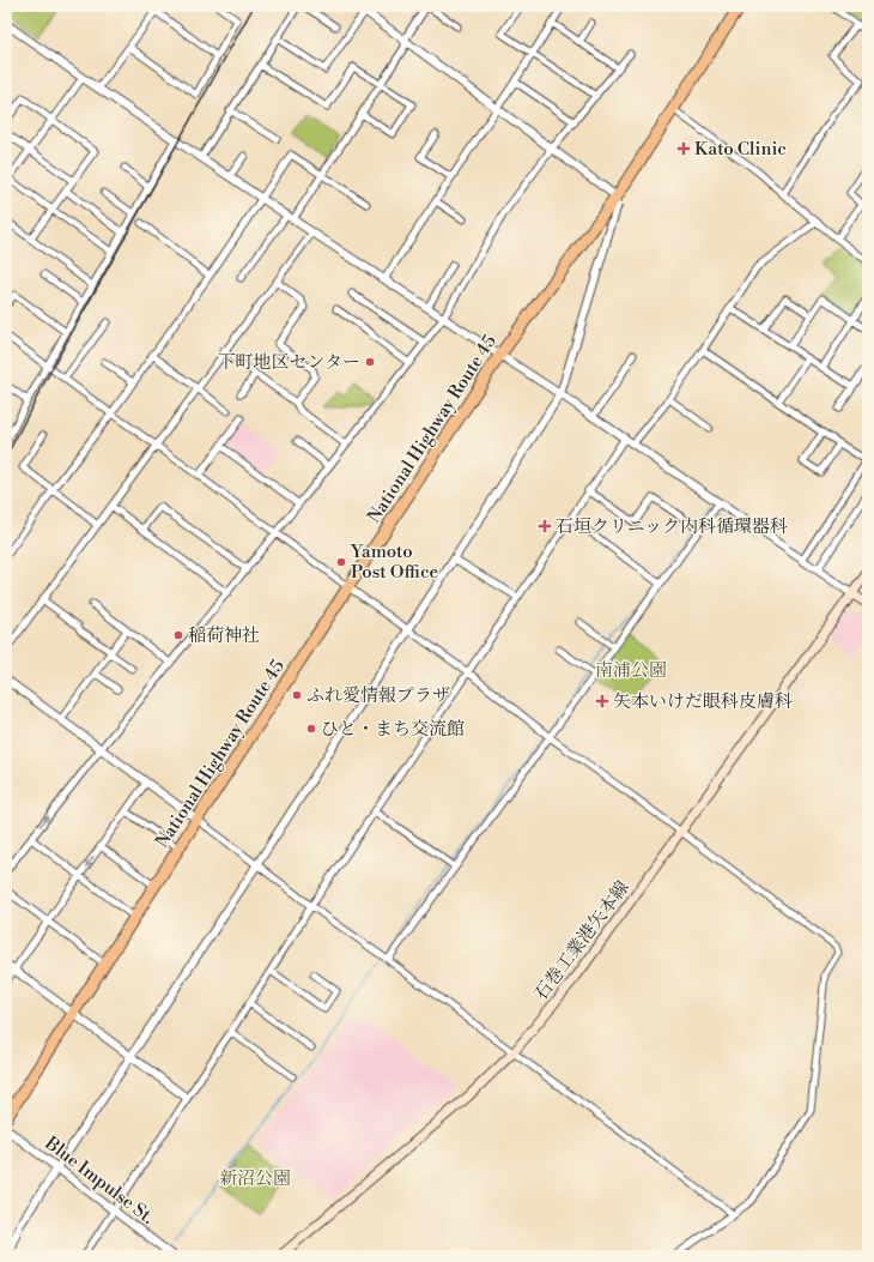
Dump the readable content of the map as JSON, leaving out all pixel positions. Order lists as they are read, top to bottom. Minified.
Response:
{"streets":{"highway":["National Highway Route 45"],"main road":["石巻工業港矢本線"],"street":["Blue Impulse St."]},"parks":["南浦公園","新沼公園"],"places":{"health":["Kato Clinic","石垣クリニック内科循環器科","矢本いけだ眼科皮膚科"],"other":["下町地区センター","Yamoto Post Office","稲荷神社","ふれ愛情報プラザ","ひと・まち交流館"]}}
